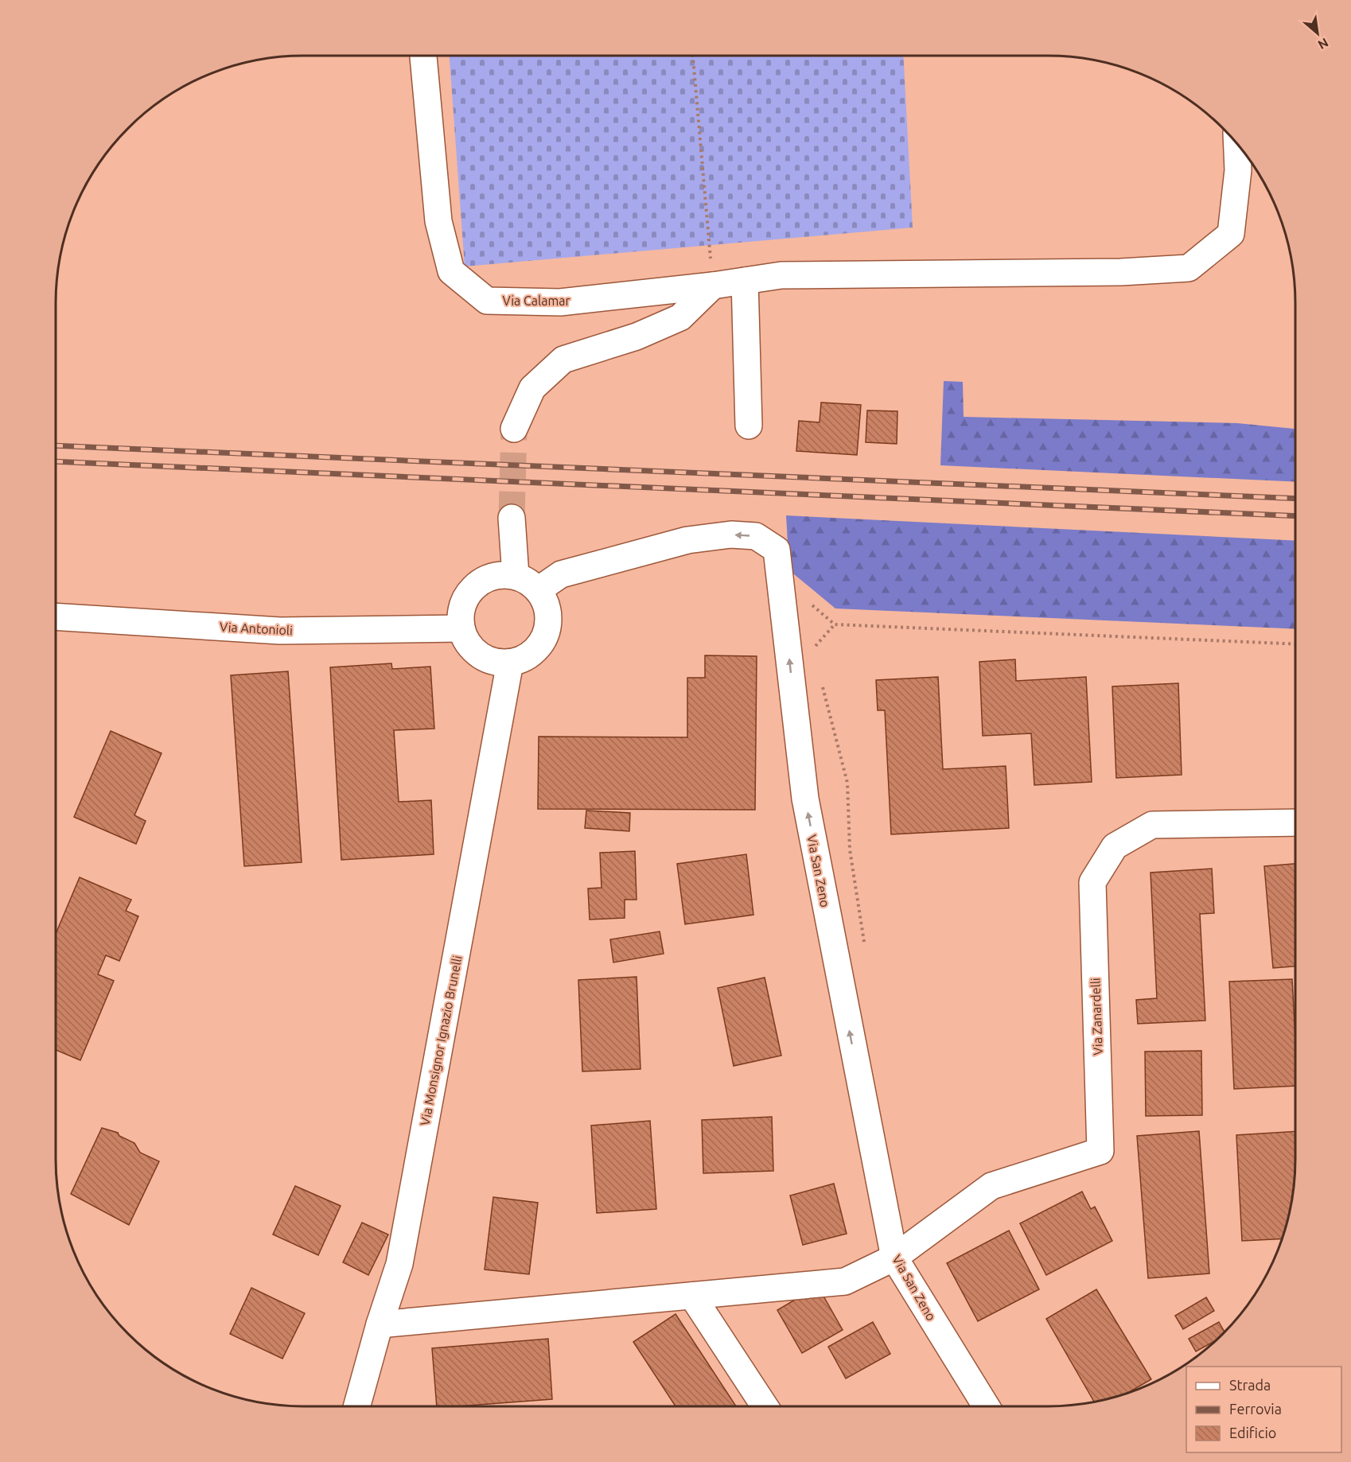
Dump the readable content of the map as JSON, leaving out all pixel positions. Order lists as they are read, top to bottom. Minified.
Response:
{"streets":{"street":["Via Calamar","Via Antonioli","Via San Zeno","Via Zanardelli","Via Monsignor Ignazio Brunelli"]},"crossings":[["Via Antonioli","Via San Zeno"],["Via Antonioli","Via Monsignor Ignazio Brunelli"],["Via San Zeno","Via Zanardelli"],["Via San Zeno","Via Monsignor Ignazio Brunelli"]],"legend":["Strada","Ferrovia","Edificio"],"north":"bottom right"}
